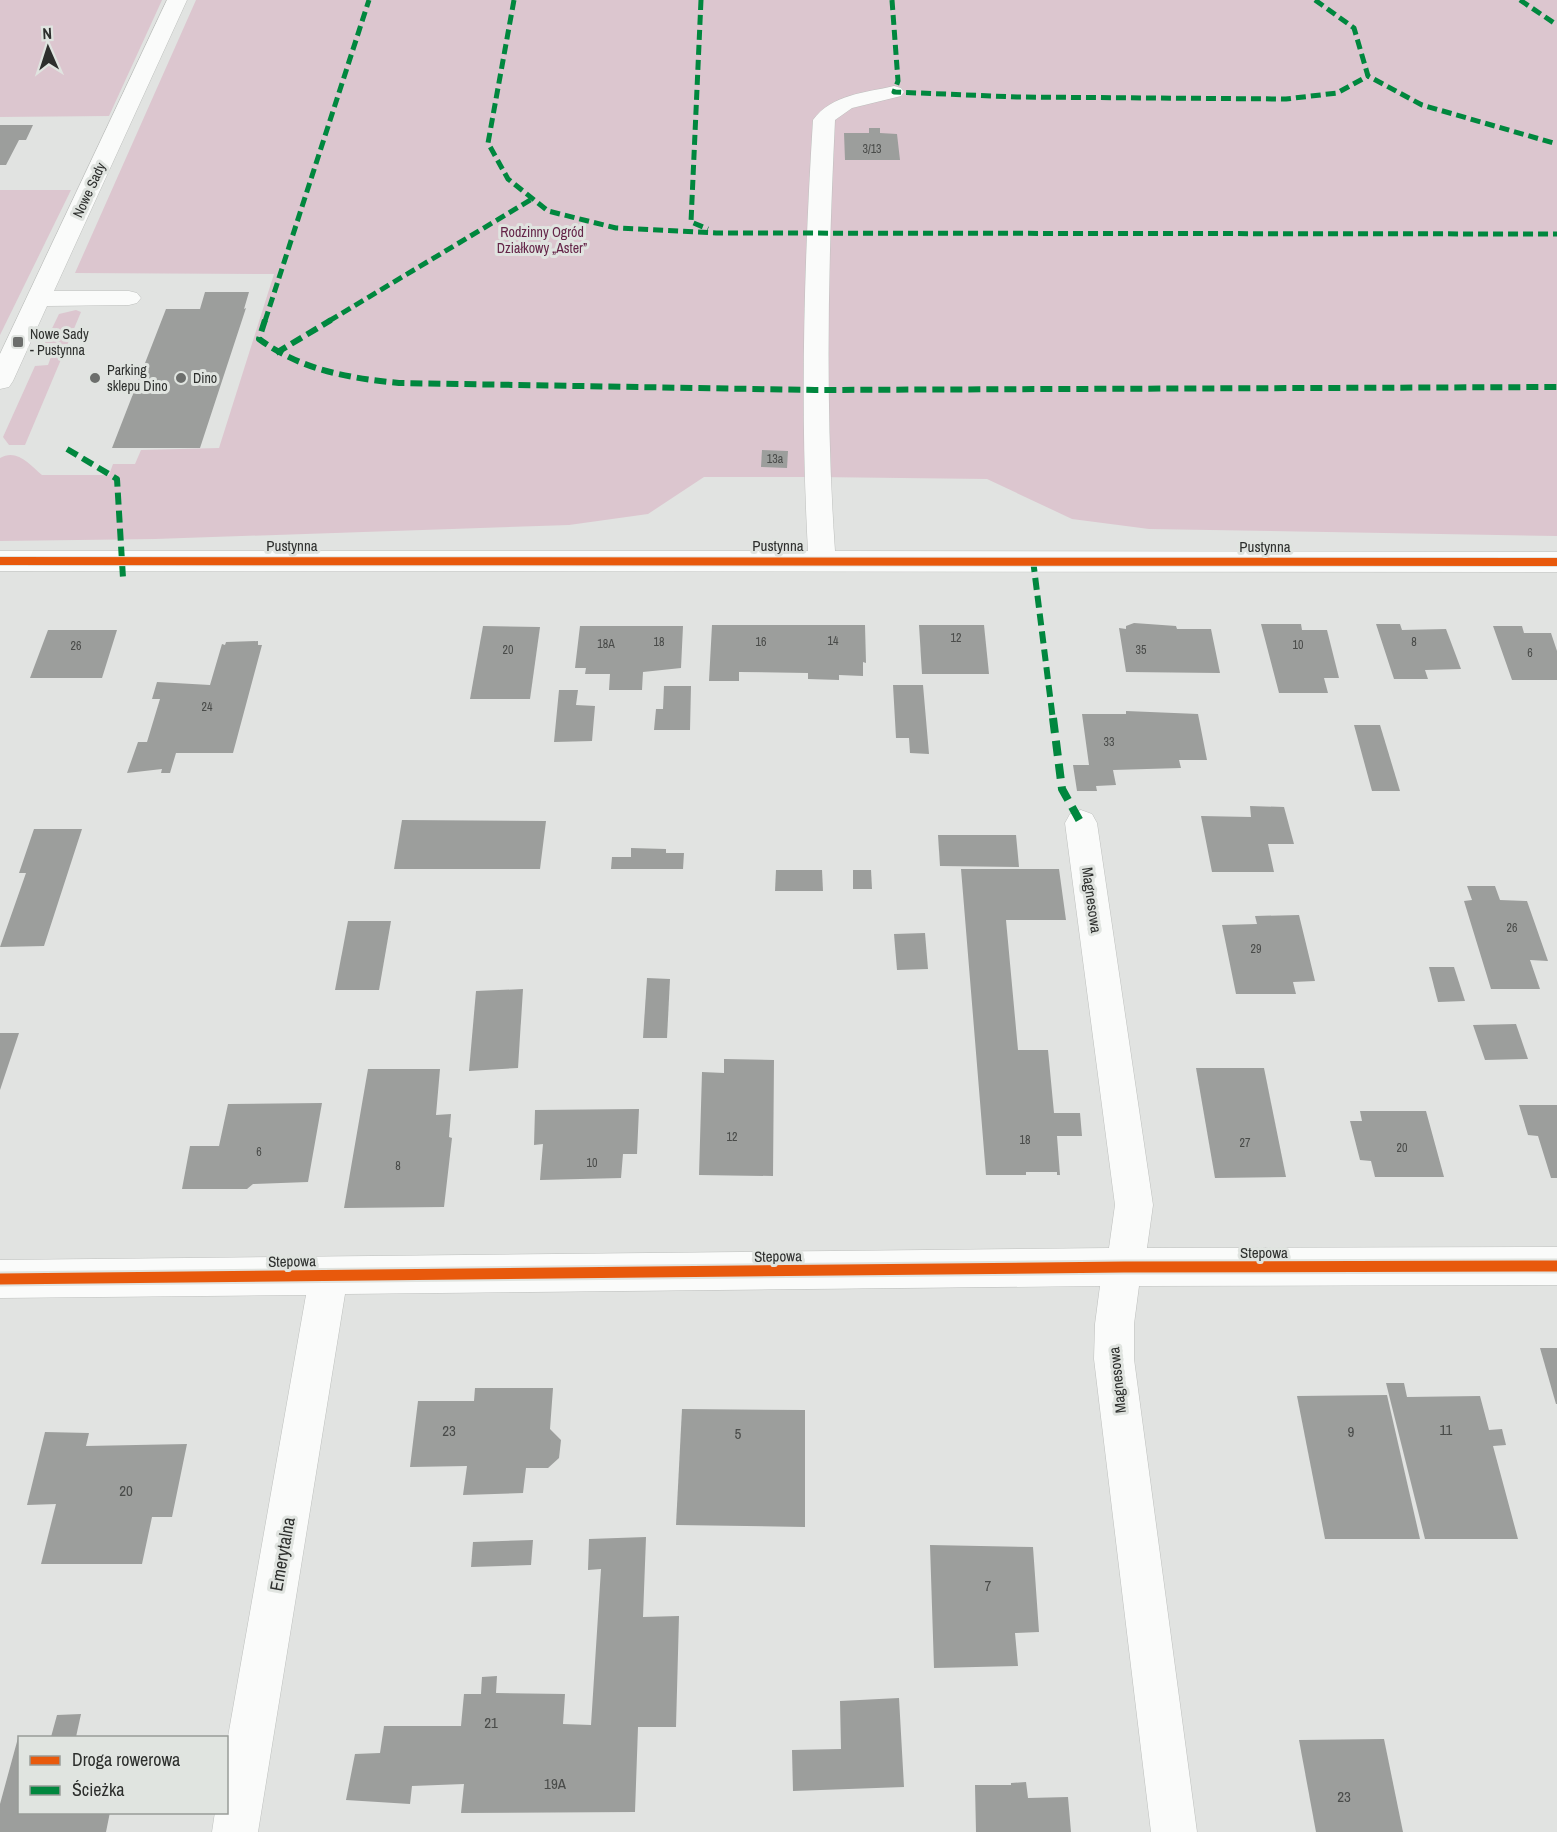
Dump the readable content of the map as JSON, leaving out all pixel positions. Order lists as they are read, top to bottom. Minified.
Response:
{"streets":{"street":["Nowe Sady","Pustynna","Magnesowa","Stepowa","Emerytalna"]},"crossings":[["Magnesowa","Stepowa"],["Stepowa","Emerytalna"]],"parks":["Rodzinny Ogród Działkowy „Aster”"],"places":{"transit":["Nowe Sady - Pustynna"],"other":["Parking sklepu Dino","Dino"]},"house_numbers":["3/13","13a","12","14","18","16","8","18A","10","26","20","35","6","24","33","26","29","12","18","27","20","6","10","8","11","23","9","5","20","7","21","19A","23"],"legend":["Droga rowerowa","Ścieżka"],"north":"top"}
